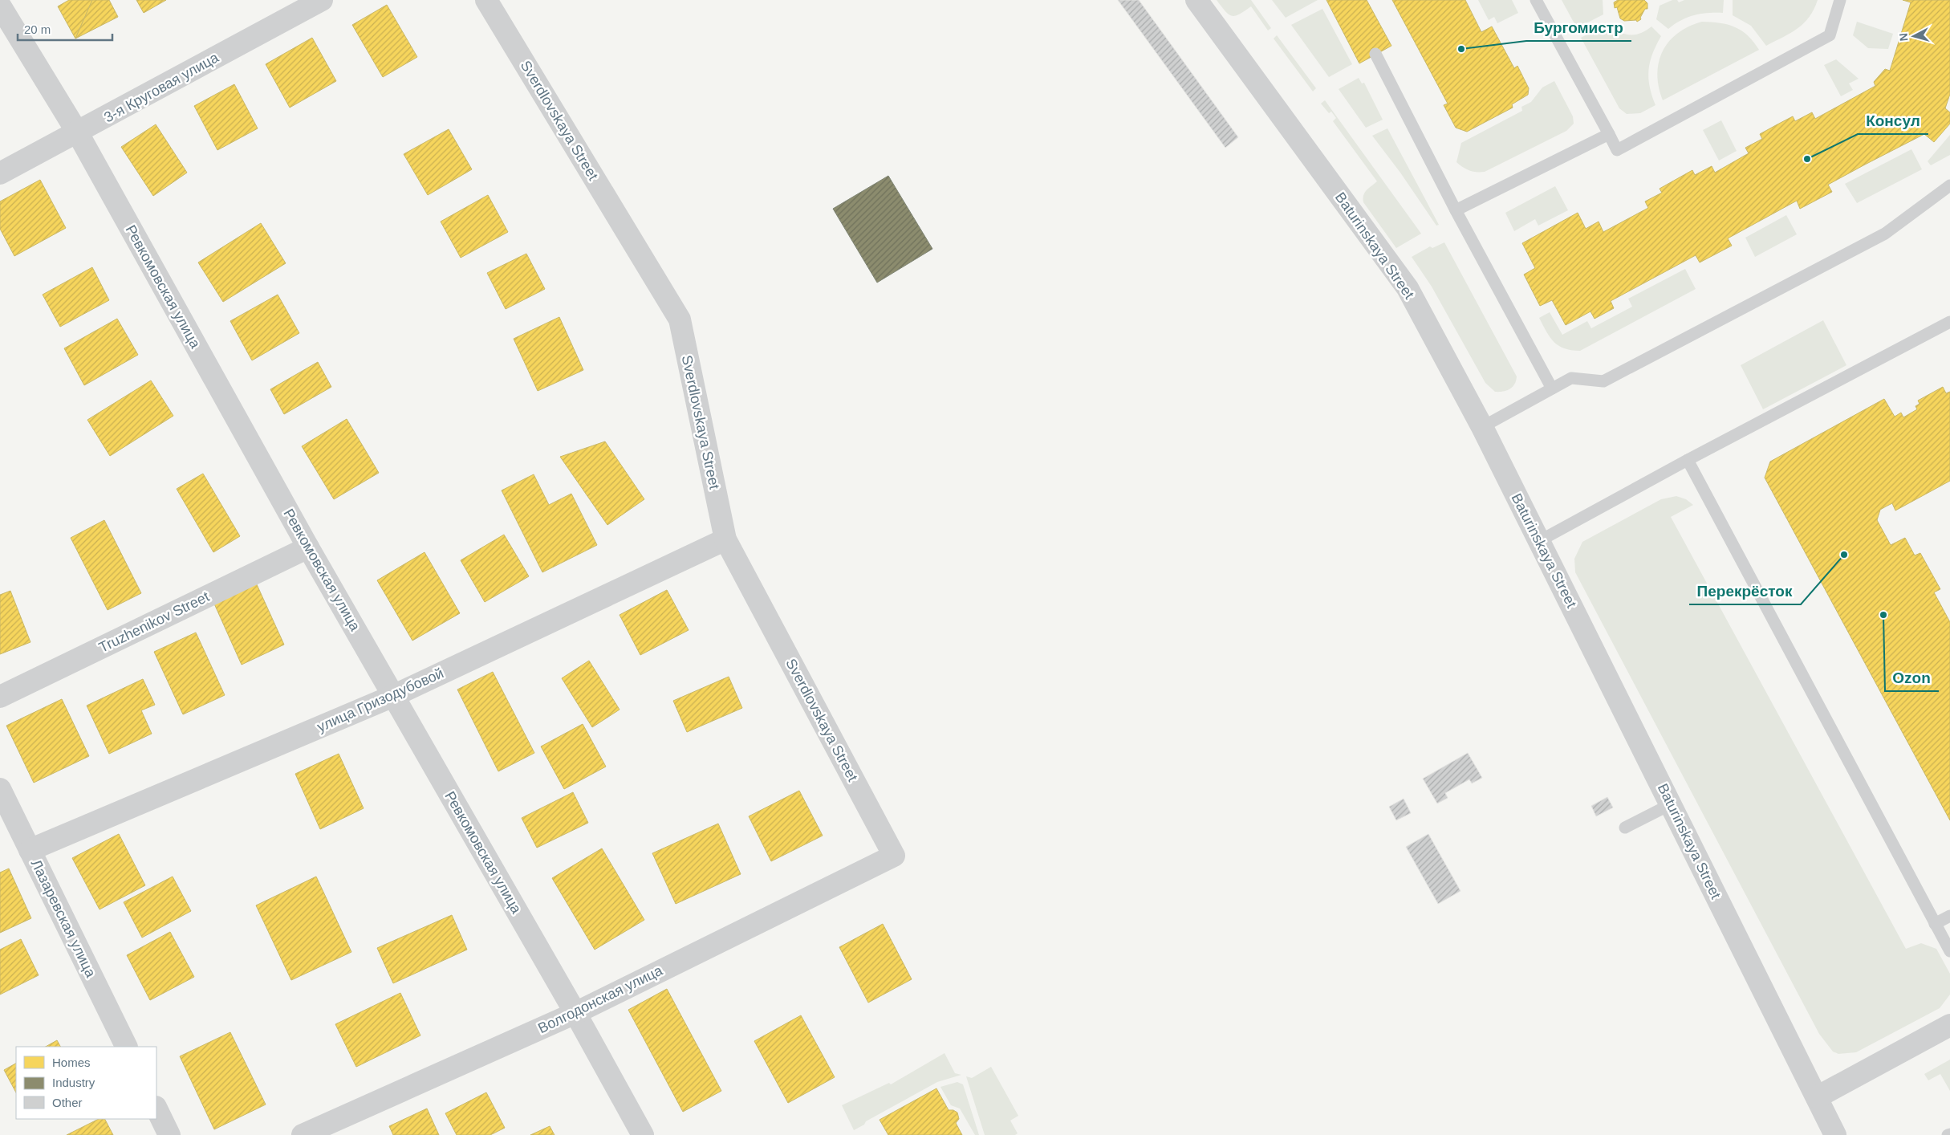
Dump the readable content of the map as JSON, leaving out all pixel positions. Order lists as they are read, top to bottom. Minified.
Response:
{"streets":{"street":["3-я Круговая улица","Sverdlovskaya Street","Baturinskaya Street","Ревкомовская улица","Truzhenikov Street","улица Гризодубовой","Лазаревская улица","Волгодонская улица"]},"crossings":[["3-я Круговая улица","Ревкомовская улица"],["Sverdlovskaya Street","улица Гризодубовой"],["Sverdlovskaya Street","Волгодонская улица"],["Ревкомовская улица","Truzhenikov Street"],["Ревкомовская улица","улица Гризодубовой"],["Ревкомовская улица","Волгодонская улица"],["улица Гризодубовой","Лазаревская улица"]],"places":["Бургомистр","Консул","Перекрёсток","Ozon"],"legend":["Homes","Industry","Other"],"scale_bar":"20 m","north":"left"}
